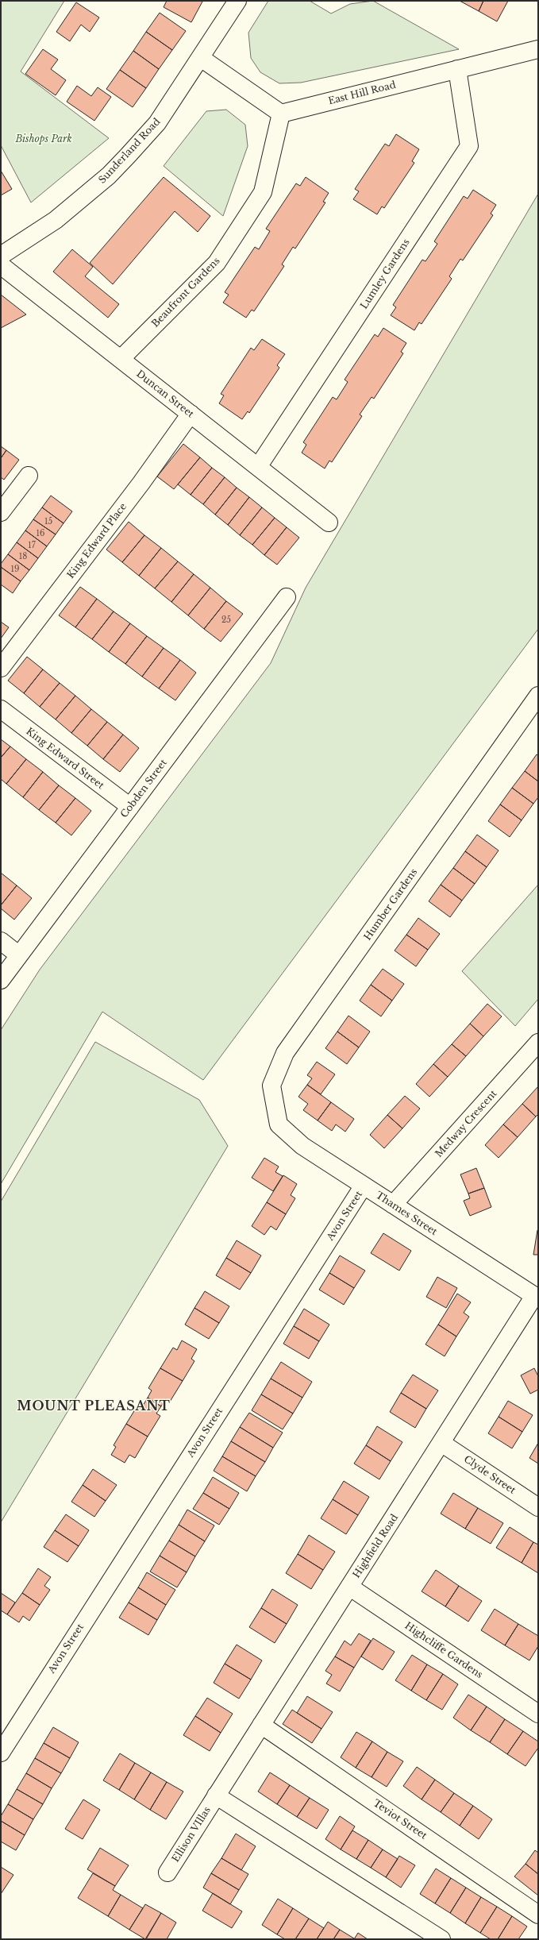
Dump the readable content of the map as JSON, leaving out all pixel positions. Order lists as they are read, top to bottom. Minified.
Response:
{"streets":{"street":["East Hill Road","Sunderland Road","Lumley Gardens","Beaufront Gardens","Duncan Street","King Edward Place","King Edward Street","Cobden Street","Humber Gardens","Medway Crescent","Thames Street","Avon Street","Clyde Street","Highfield Road","Highcliffe Gardens","Teviot Street","Ellison VIllas"]},"crossings":[["East Hill Road","Lumley Gardens"],["East Hill Road","Beaufront Gardens"],["Lumley Gardens","Duncan Street"],["Beaufront Gardens","Duncan Street"],["Duncan Street","King Edward Place"],["King Edward Street","Cobden Street"],["Humber Gardens","Thames Street"],["Medway Crescent","Thames Street"],["Thames Street","Avon Street"],["Thames Street","Highfield Road"],["Clyde Street","Highfield Road"],["Highfield Road","Highcliffe Gardens"],["Highfield Road","Teviot Street"],["Highfield Road","Ellison VIllas"]],"districts":["MOUNT PLEASANT"],"parks":["Bishops Park"],"house_numbers":["15","16","17","18","19","25"]}
